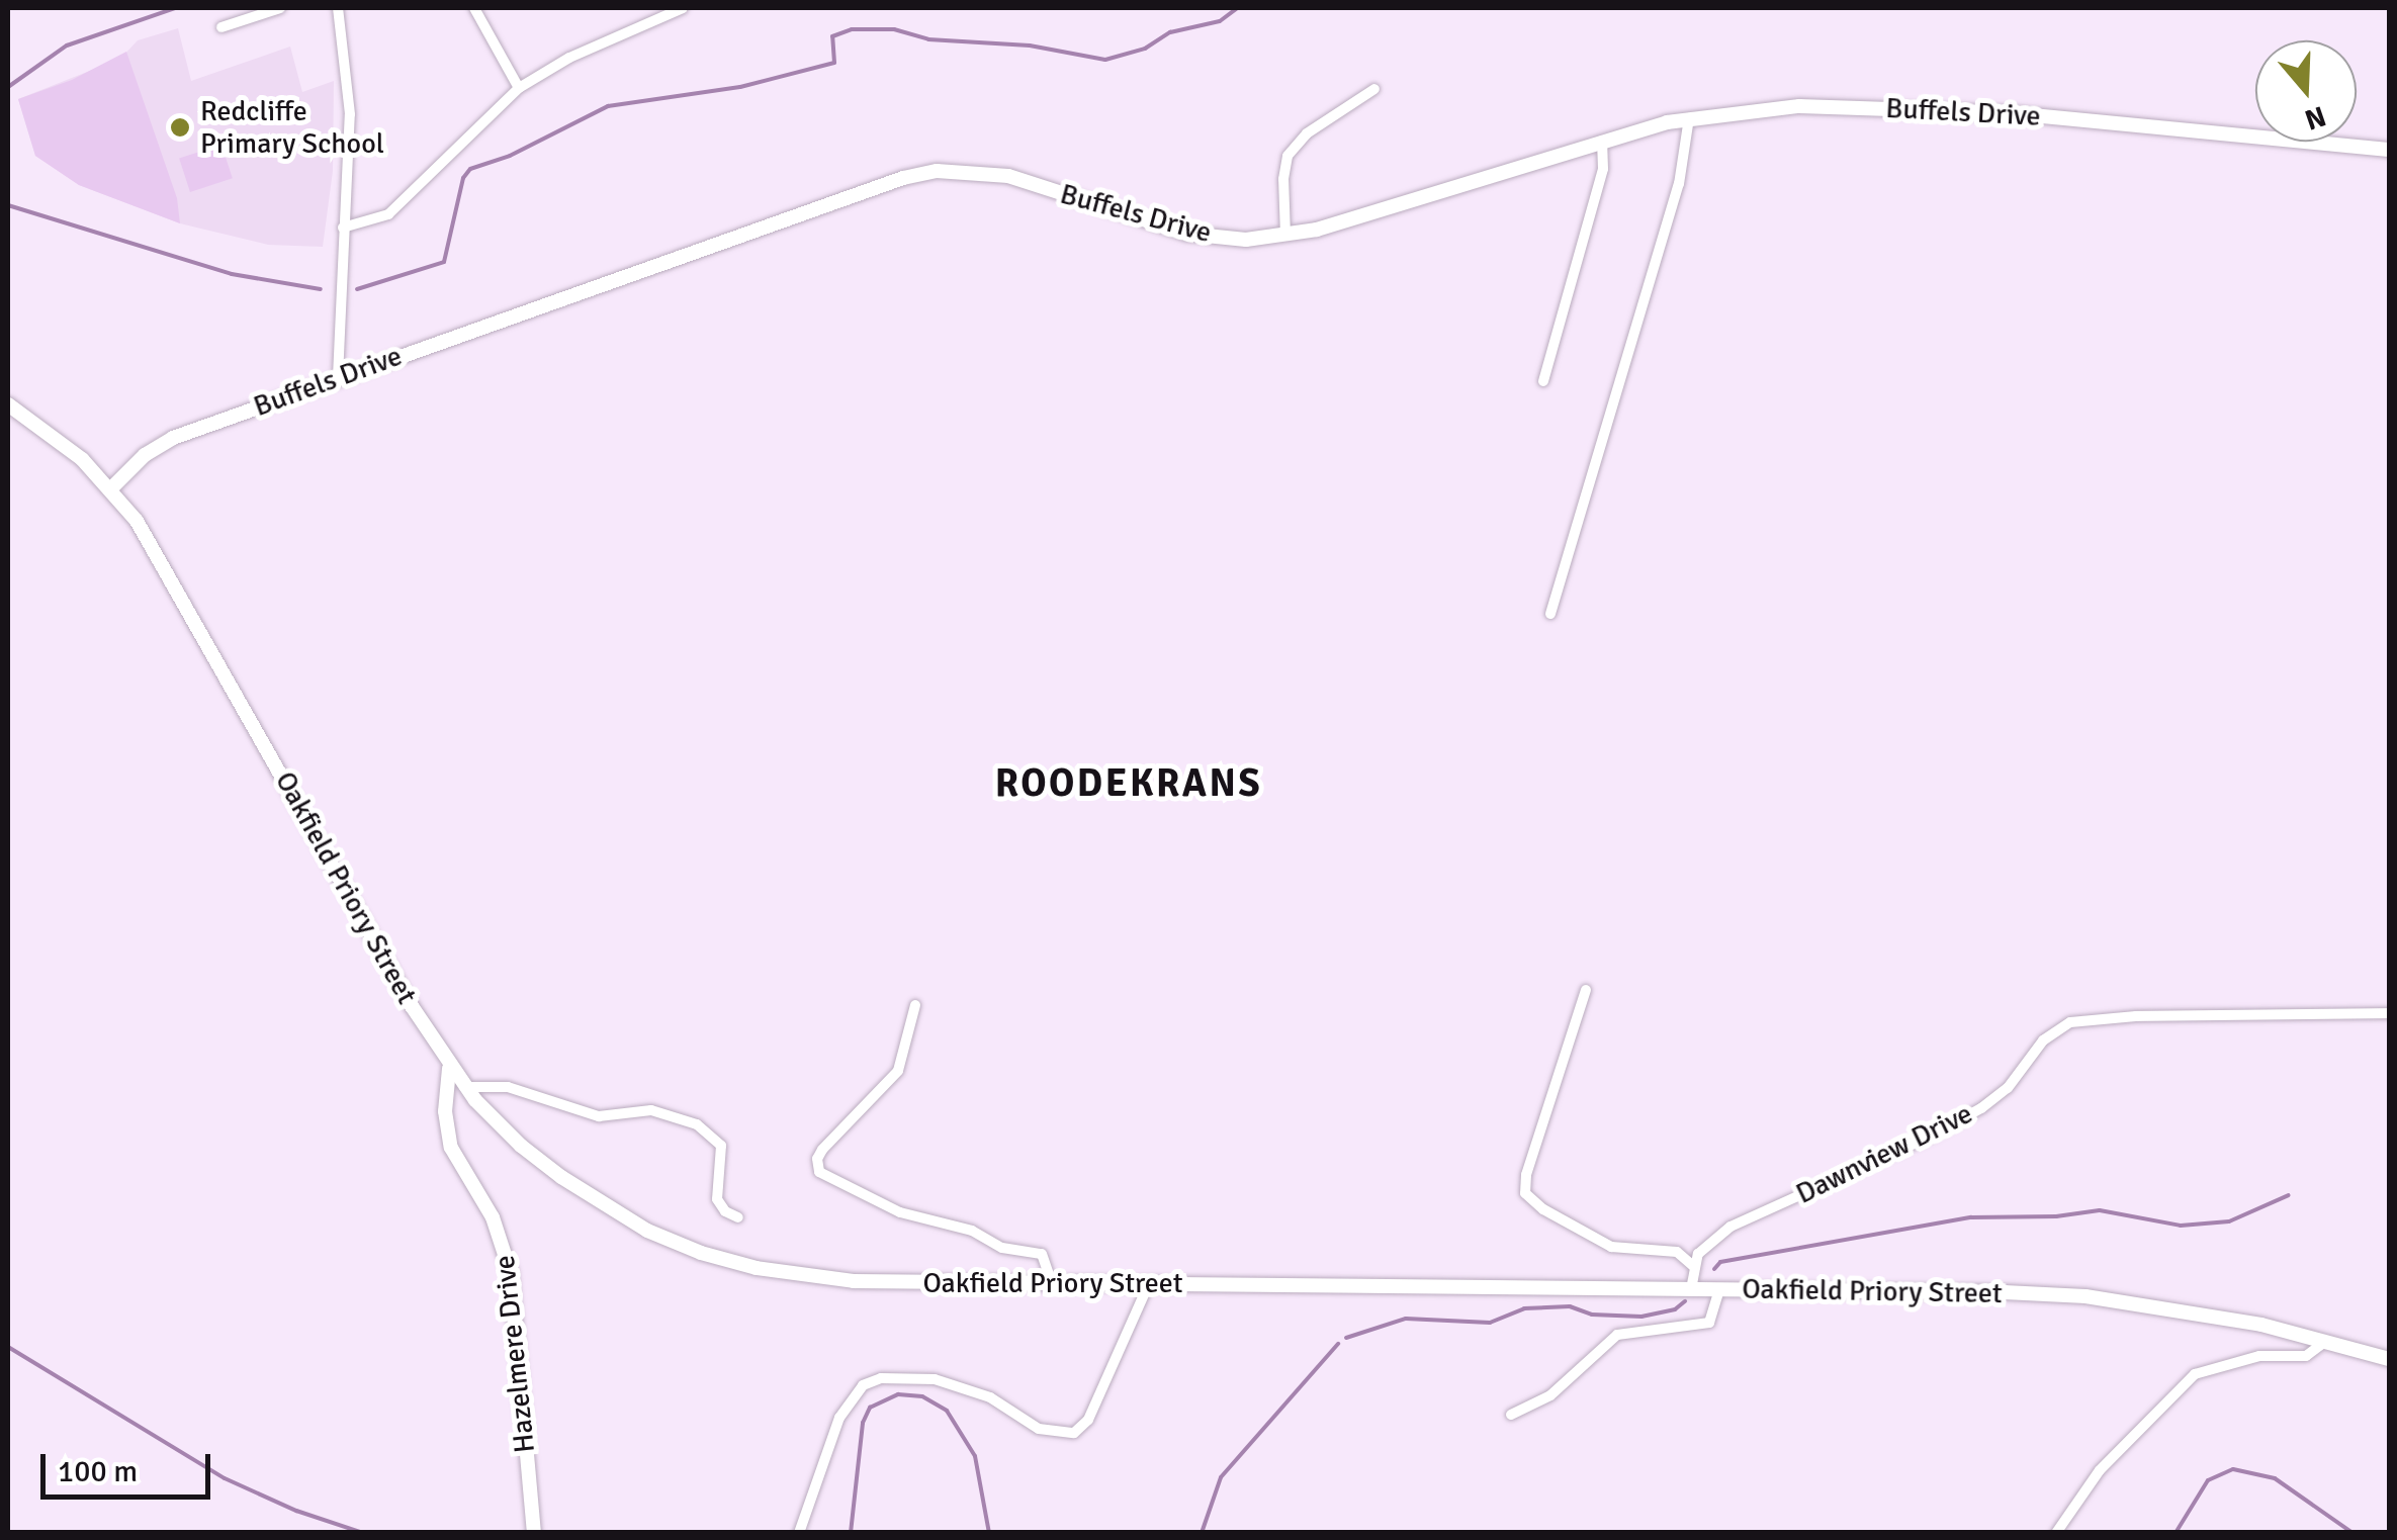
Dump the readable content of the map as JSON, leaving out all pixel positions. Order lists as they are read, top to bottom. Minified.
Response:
{"streets":{"street":["Buffels Drive","Oakfield Priory Street","Dawnview Drive","Hazelmere Drive"]},"crossings":[["Buffels Drive","Oakfield Priory Street"],["Oakfield Priory Street","Hazelmere Drive"]],"districts":["ROODEKRANS"],"places":["Redcliffe Primary School"],"scale_bar":"100 m","north":"bottom"}
